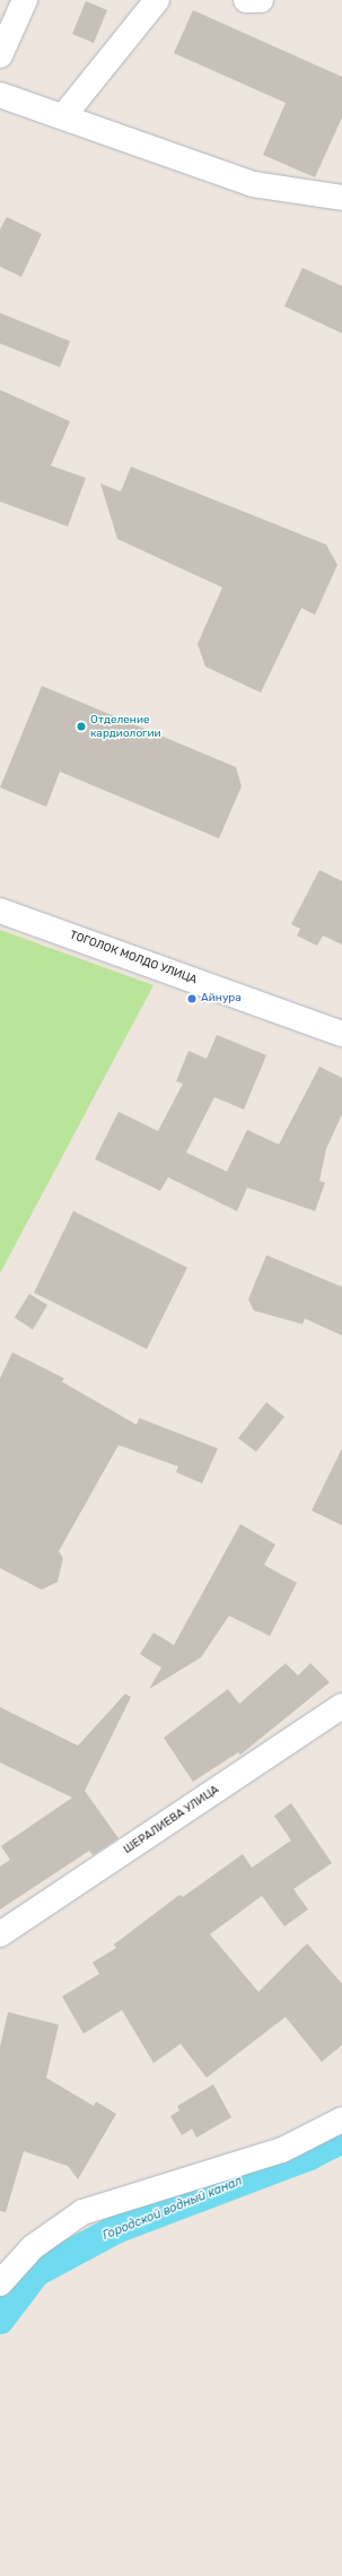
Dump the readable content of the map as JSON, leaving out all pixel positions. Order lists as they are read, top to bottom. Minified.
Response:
{"streets":{"street":["ТОГОЛОК МОЛДО УЛИЦА","ШЕРАЛИЕВА УЛИЦА"]},"water":["Городской водный канал"],"places":["Отделение кардиологии","Айнура"]}
